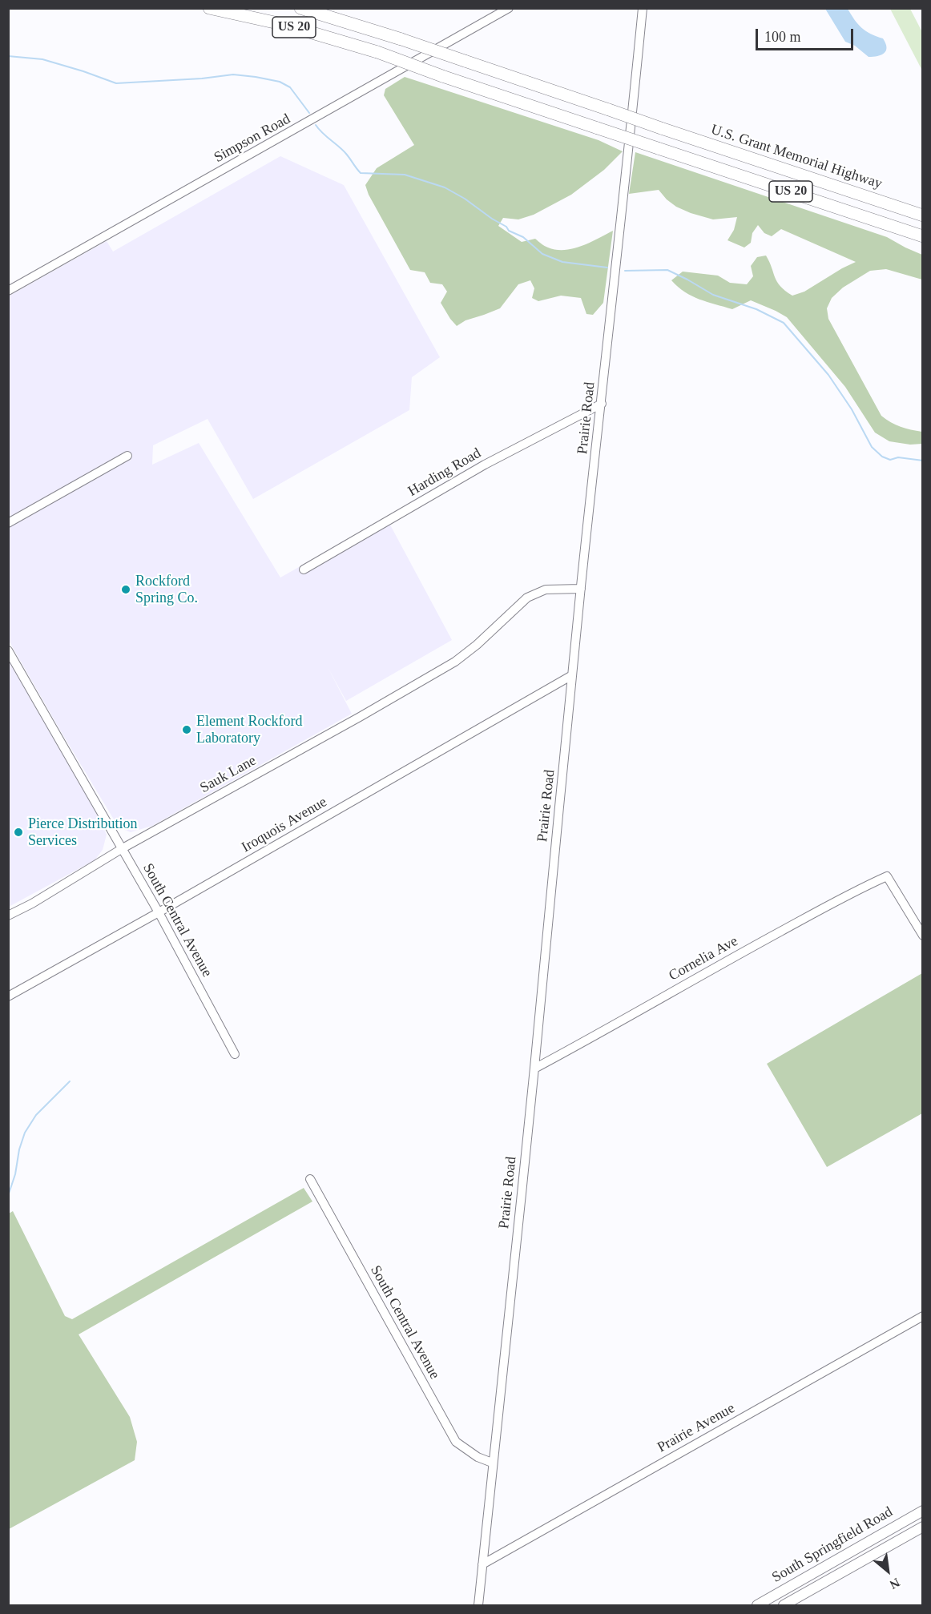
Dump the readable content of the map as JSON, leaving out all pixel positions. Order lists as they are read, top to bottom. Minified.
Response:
{"streets":{"highway":["US 20","U.S. Grant Memorial Highway"],"main road":["South Springfield Road"],"street":["Simpson Road","Prairie Road","Harding Road","Sauk Lane","Iroquois Avenue","South Central Avenue","Cornelia Ave","Prairie Avenue"]},"crossings":[["Prairie Road","Harding Road"],["Prairie Road","Sauk Lane"],["Prairie Road","Iroquois Avenue"],["Prairie Road","South Central Avenue"],["Prairie Road","Cornelia Ave"],["Prairie Road","Prairie Avenue"],["Sauk Lane","South Central Avenue"],["Iroquois Avenue","South Central Avenue"]],"places":["Rockford Spring Co.","Element Rockford Laboratory","Pierce Distribution Services"],"scale_bar":"100 m","north":"bottom right"}
